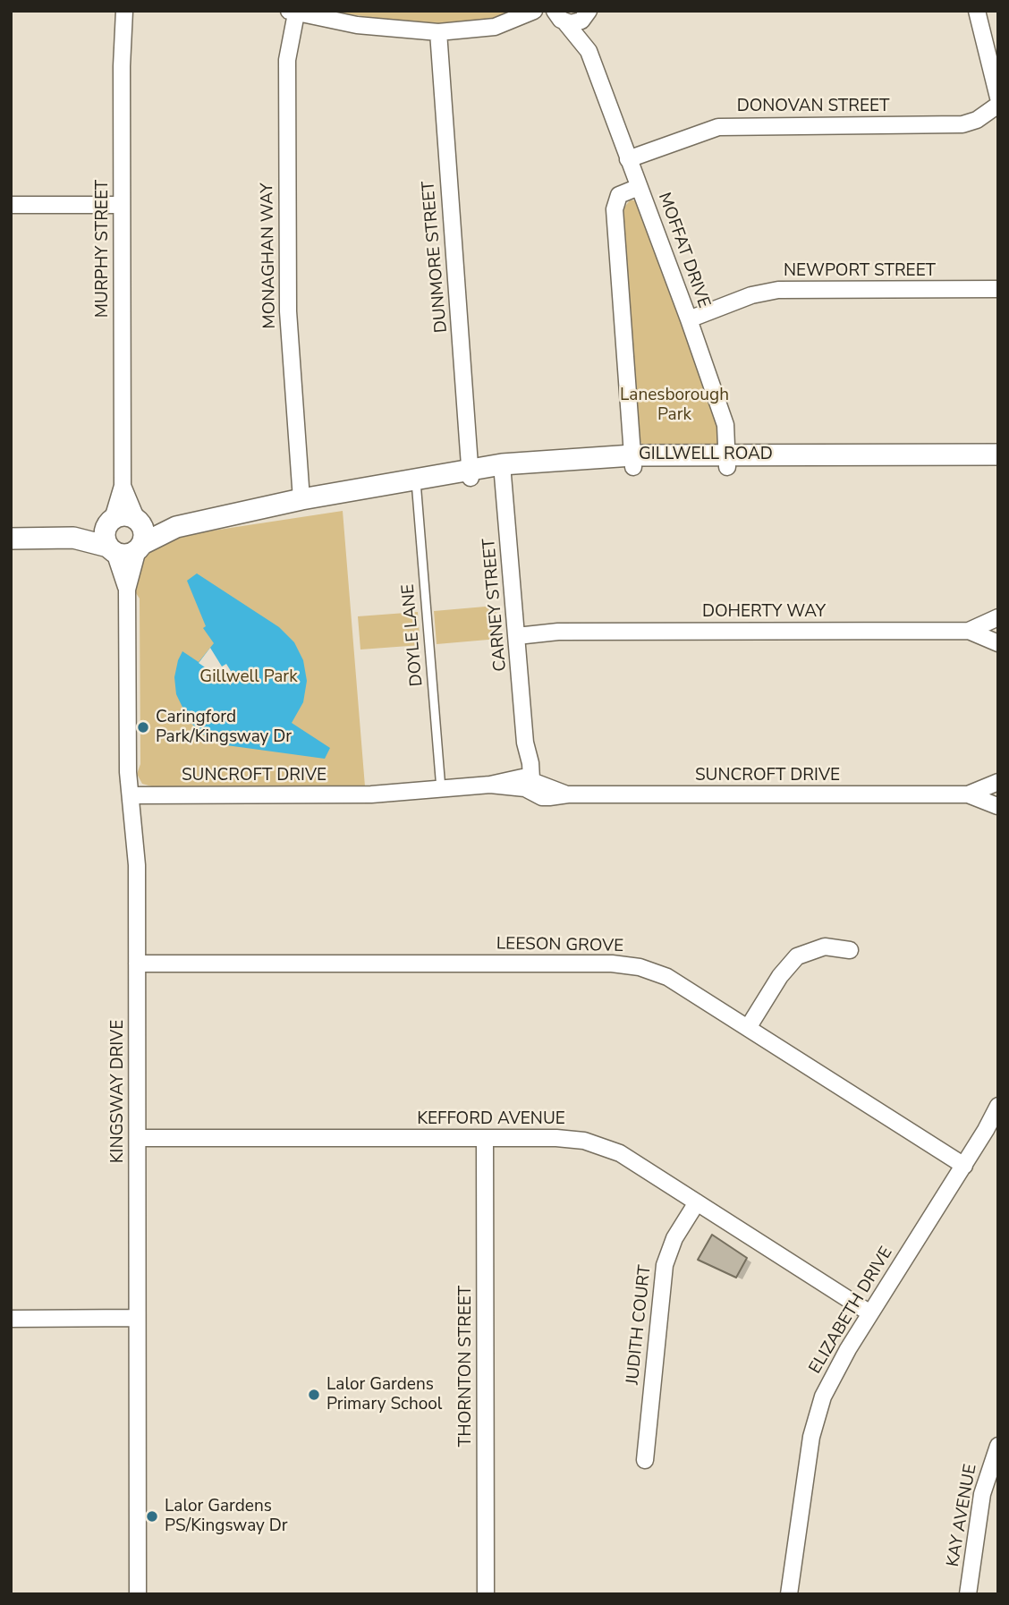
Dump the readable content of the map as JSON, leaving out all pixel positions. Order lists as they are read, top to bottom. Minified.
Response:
{"streets":{"street":["DONOVAN STREET","MURPHY STREET","MOFFAT DRIVE","MONAGHAN WAY","DUNMORE STREET","NEWPORT STREET","GILLWELL ROAD","CARNEY STREET","DOHERTY WAY","SUNCROFT DRIVE","LEESON GROVE","KINGSWAY DRIVE","KEFFORD AVENUE","ELIZABETH DRIVE","JUDITH COURT","THORNTON STREET","KAY AVENUE"],"lane":["DOYLE LANE"]},"crossings":[["DONOVAN STREET","MOFFAT DRIVE"],["MURPHY STREET","GILLWELL ROAD"],["MURPHY STREET","KINGSWAY DRIVE"],["MOFFAT DRIVE","NEWPORT STREET"],["MOFFAT DRIVE","GILLWELL ROAD"],["MONAGHAN WAY","GILLWELL ROAD"],["DUNMORE STREET","GILLWELL ROAD"],["GILLWELL ROAD","CARNEY STREET"],["GILLWELL ROAD","DOYLE LANE"],["GILLWELL ROAD","KINGSWAY DRIVE"],["CARNEY STREET","DOHERTY WAY"],["CARNEY STREET","SUNCROFT DRIVE"],["DOYLE LANE","SUNCROFT DRIVE"],["SUNCROFT DRIVE","KINGSWAY DRIVE"],["LEESON GROVE","KINGSWAY DRIVE"],["LEESON GROVE","ELIZABETH DRIVE"],["KINGSWAY DRIVE","KEFFORD AVENUE"],["KEFFORD AVENUE","ELIZABETH DRIVE"],["KEFFORD AVENUE","JUDITH COURT"],["KEFFORD AVENUE","THORNTON STREET"]],"parks":["Lanesborough Park","Gillwell Park"],"places":["Caringford Park/Kingsway Dr","Lalor Gardens Primary School","Lalor Gardens PS/Kingsway Dr"]}
